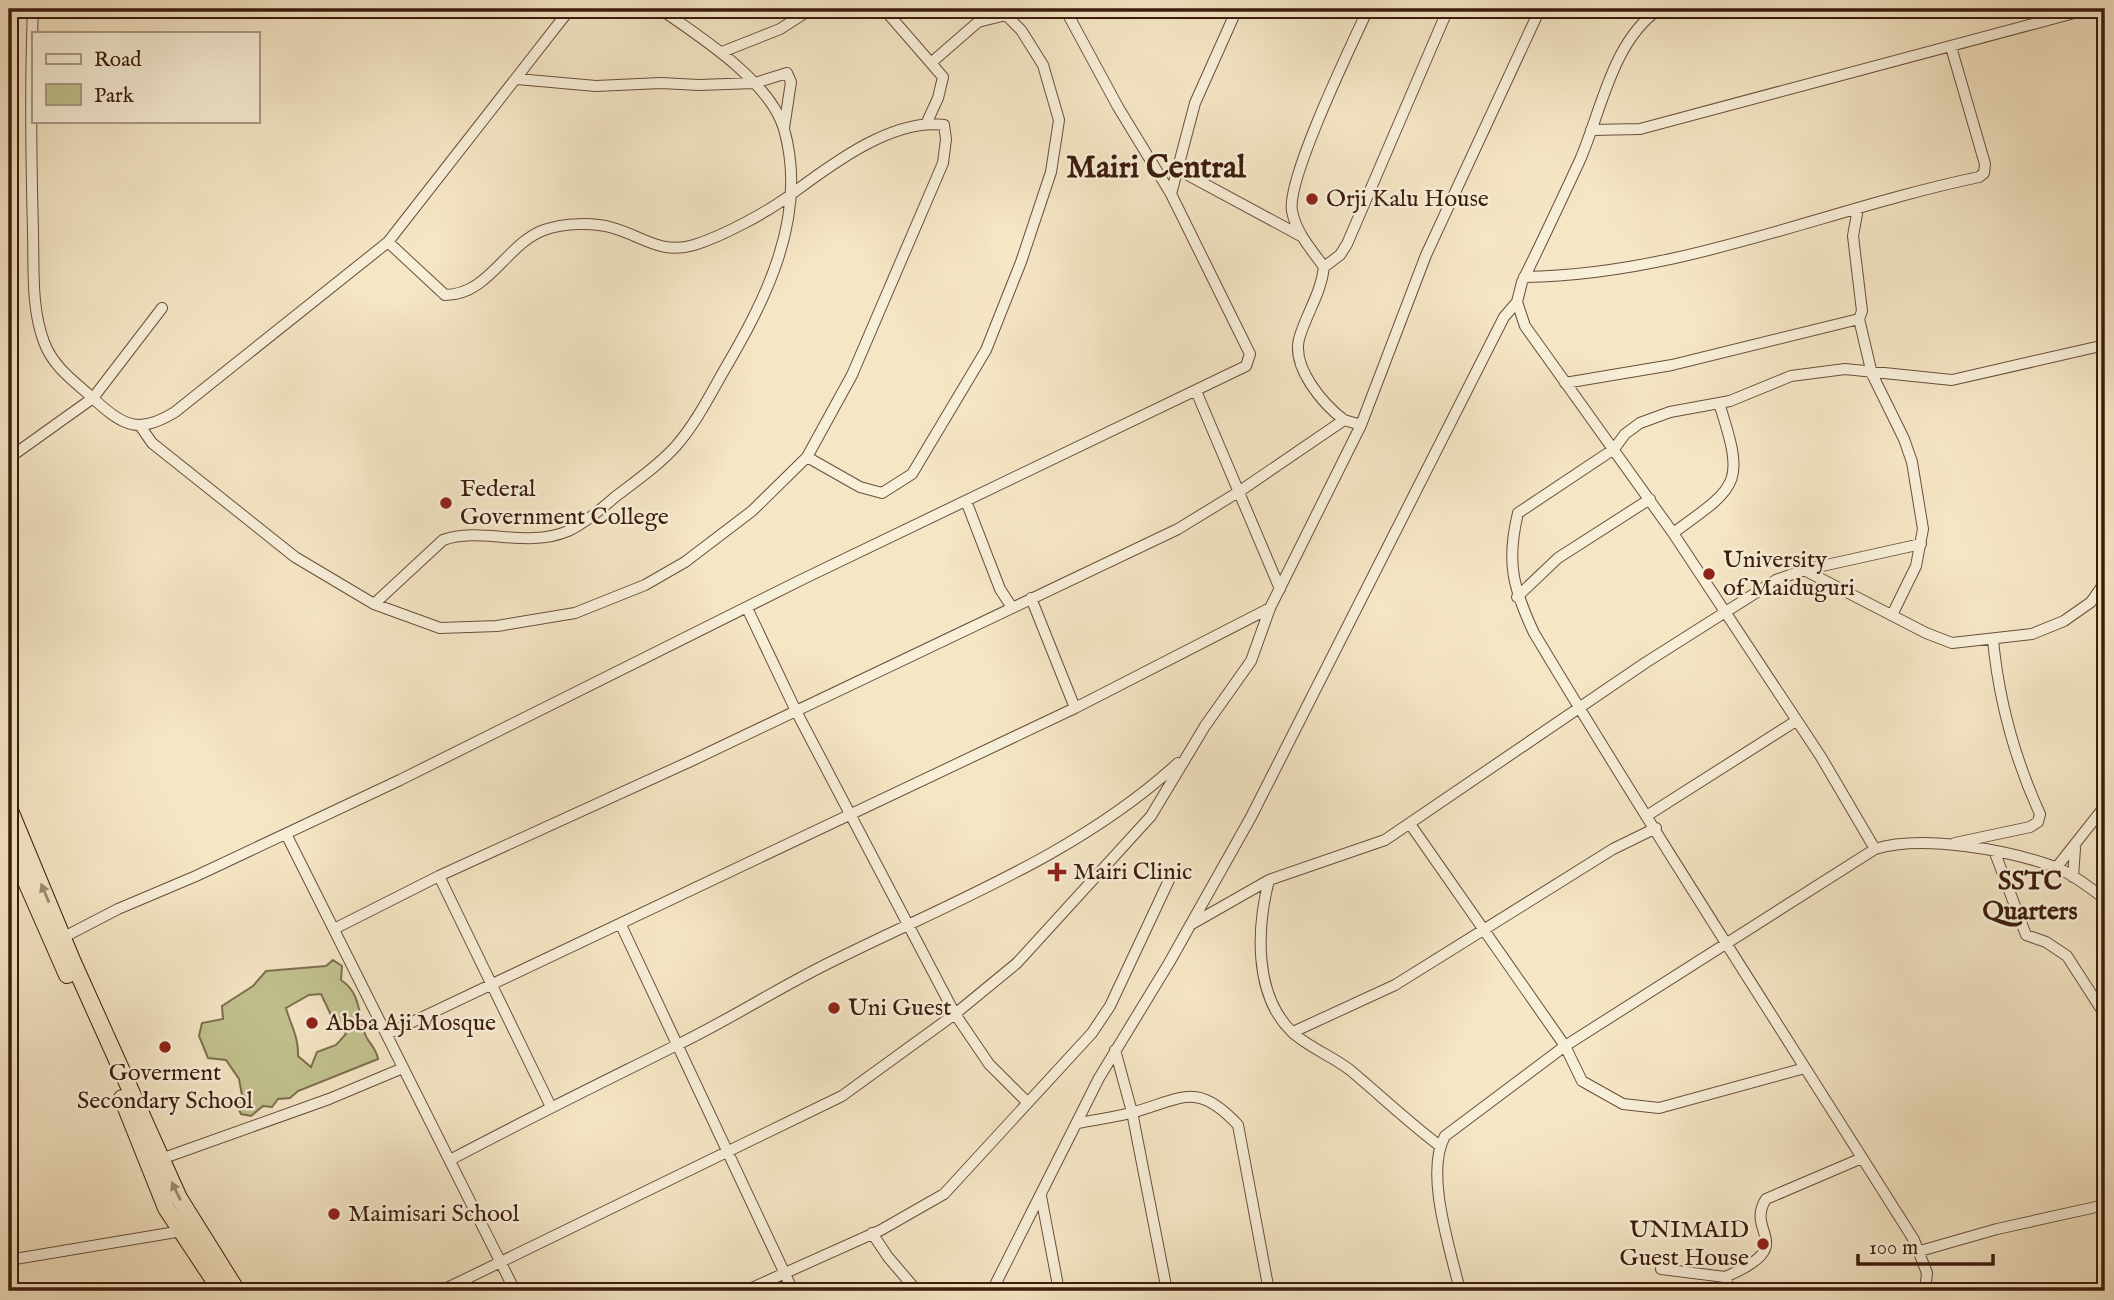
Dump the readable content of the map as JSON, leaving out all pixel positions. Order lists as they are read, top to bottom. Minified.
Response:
{"districts":["Mairi Central","SSTC Quarters"],"places":{"other":["Orji Kalu House","Federal Government College","University of Maiduguri","Uni Guest","Abba Aji Mosque","Goverment Secondary School","Maimisari School","UNIMAID Guest House"],"health":["Mairi Clinic"]},"legend":["Road","Park"],"scale_bar":"100 m"}
